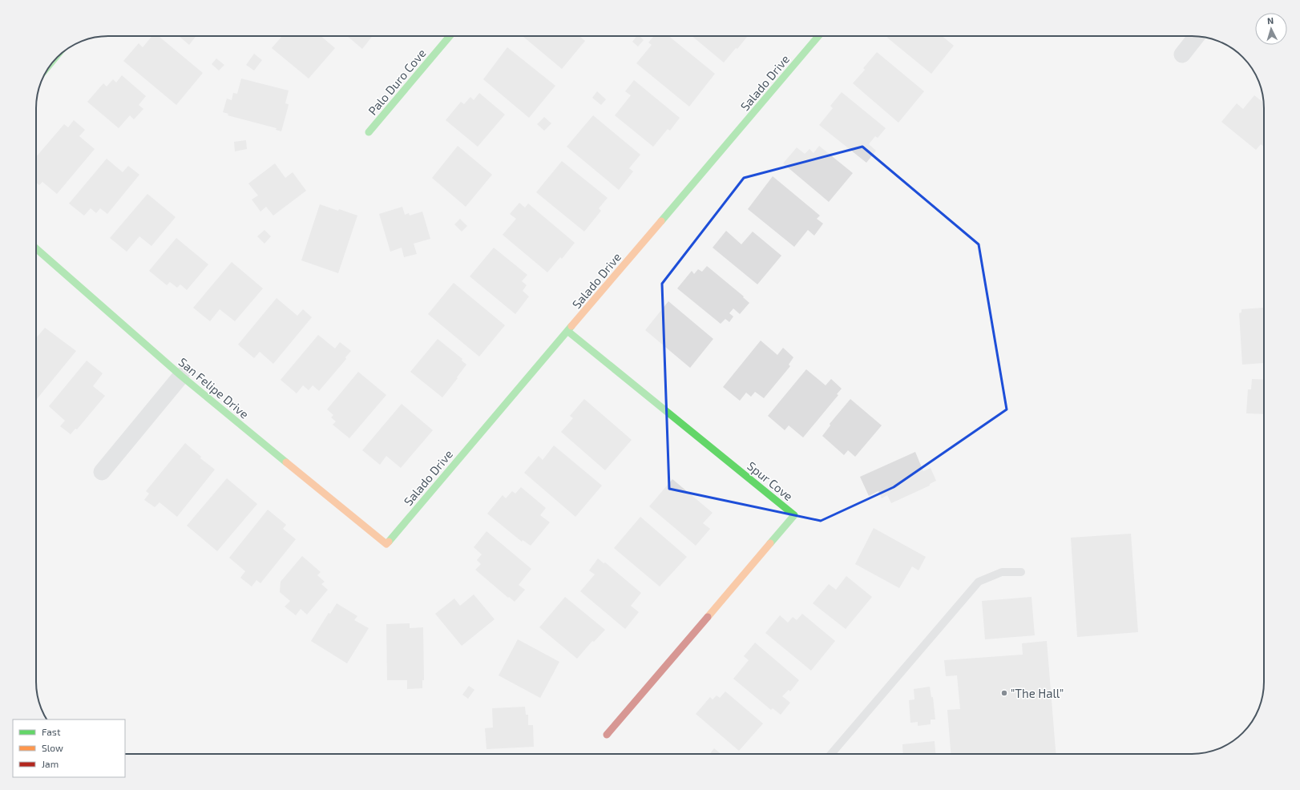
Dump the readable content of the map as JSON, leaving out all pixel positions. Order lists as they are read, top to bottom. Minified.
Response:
{"streets":{"street":["Palo Duro Cove","Salado Drive","San Felipe Drive","Spur Cove"]},"crossings":[["Salado Drive","San Felipe Drive"],["Salado Drive","Spur Cove"]],"places":["\"The Hall\""],"legend":["Fast","Slow","Jam"],"north":"top"}
